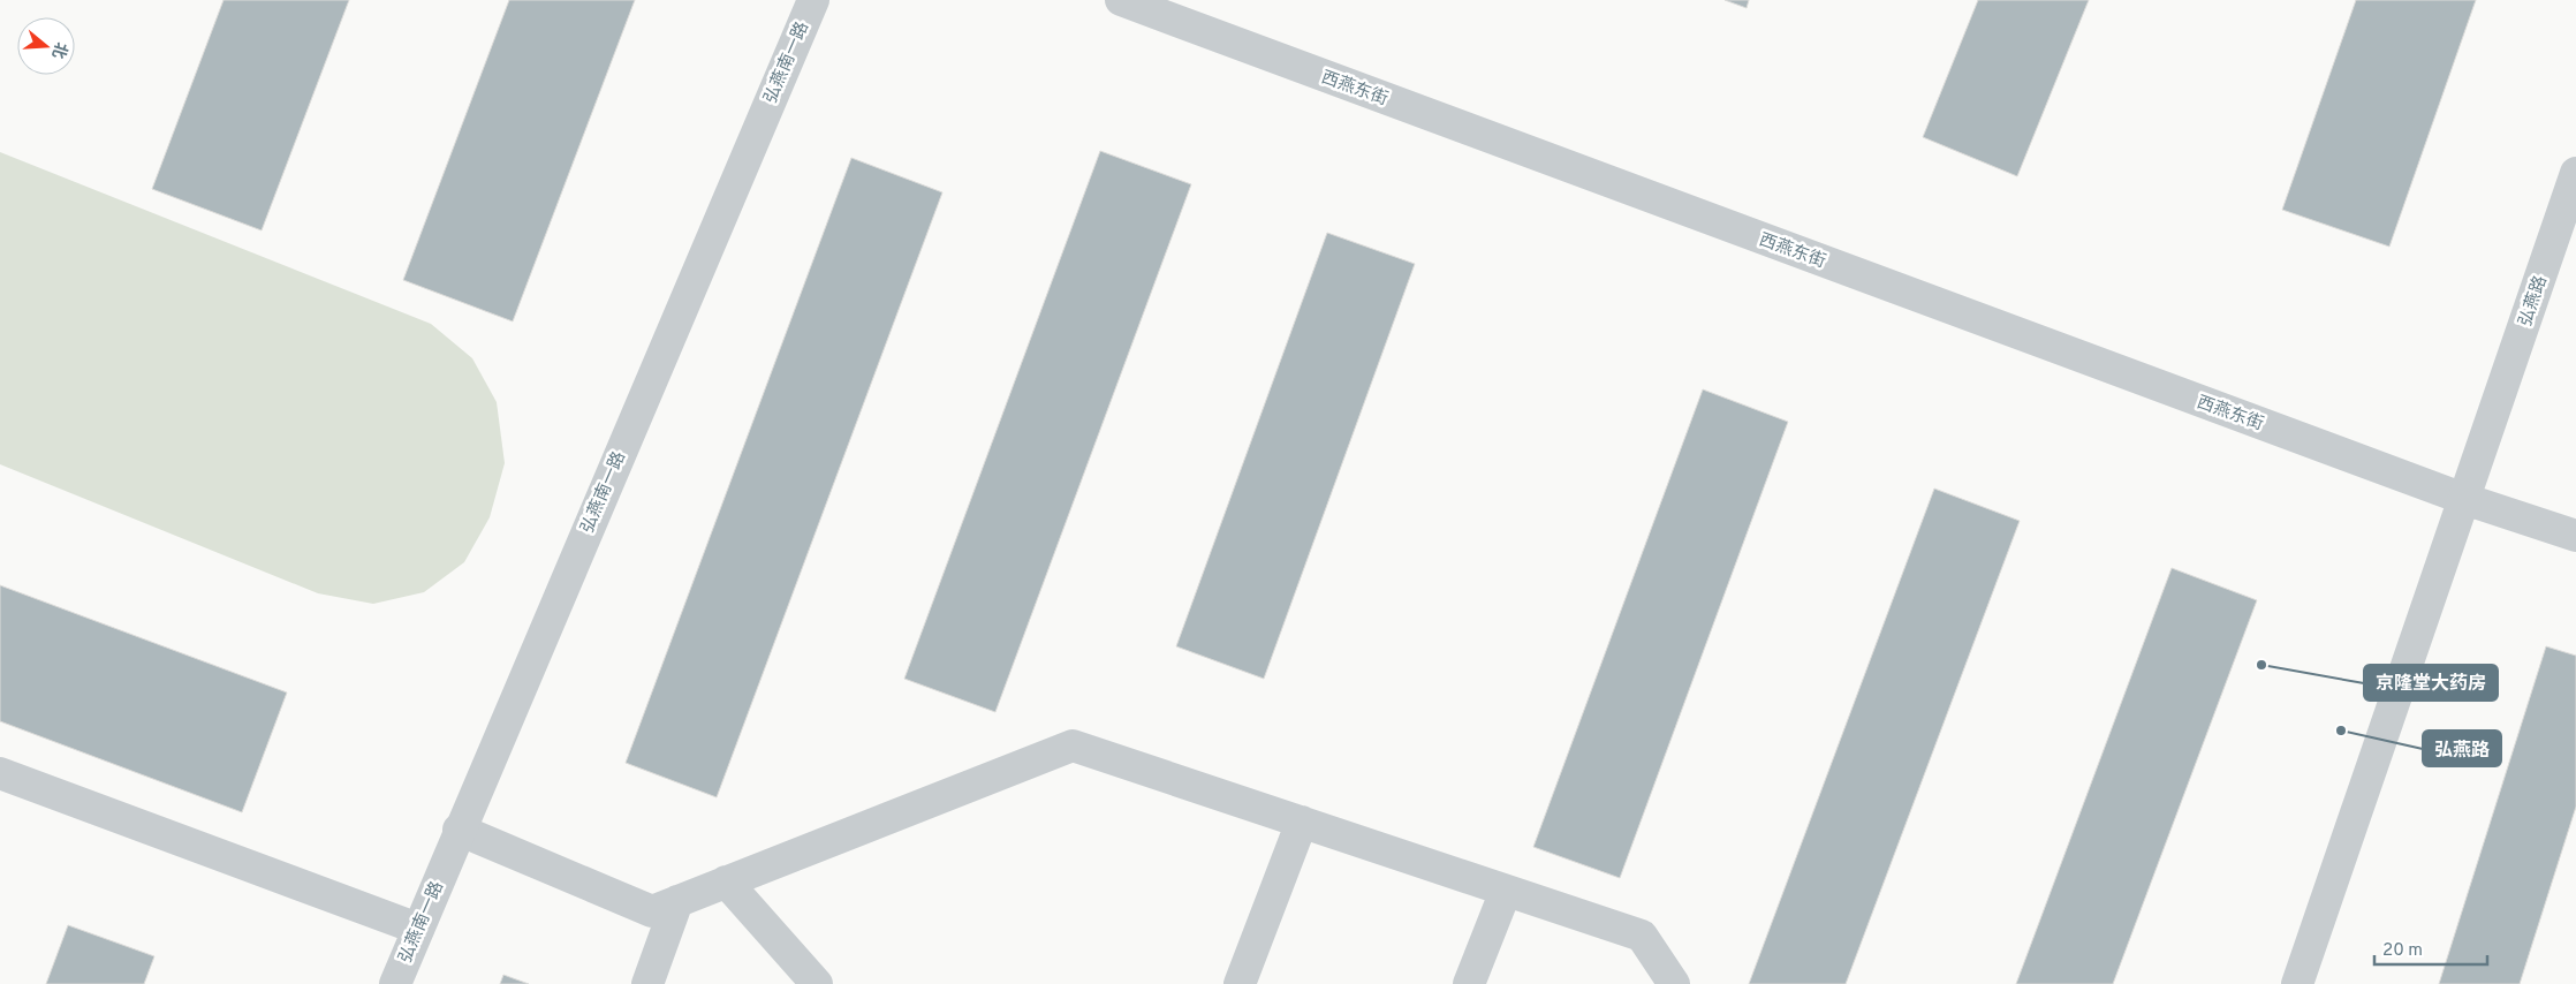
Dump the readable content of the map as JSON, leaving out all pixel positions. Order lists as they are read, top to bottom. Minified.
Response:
{"streets":{"street":["弘燕南一路","西燕东街","弘燕路"]},"crossings":[["西燕东街","弘燕路"]],"places":["京隆堂大药房","弘燕路"],"scale_bar":"20 m","north":"right"}
